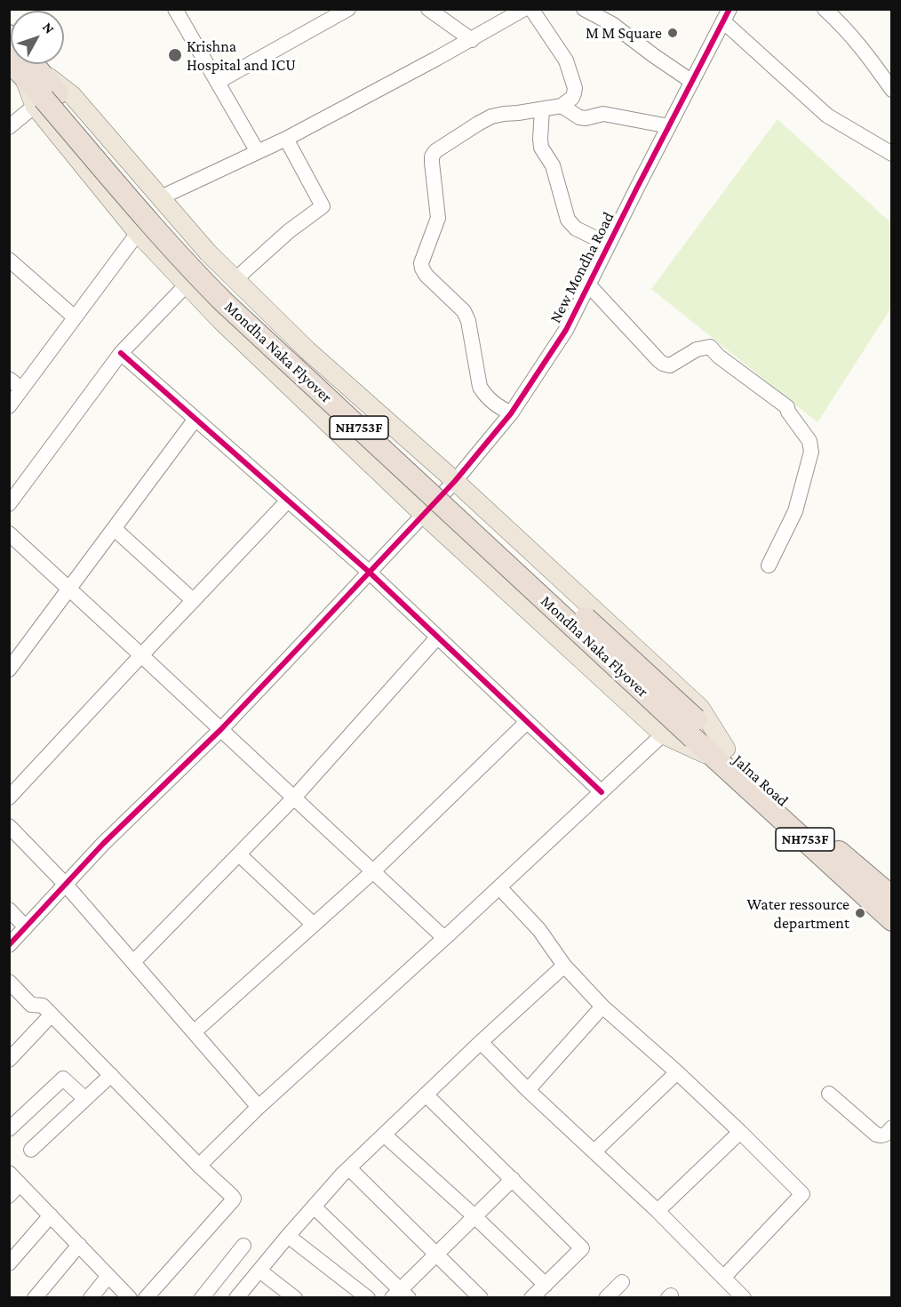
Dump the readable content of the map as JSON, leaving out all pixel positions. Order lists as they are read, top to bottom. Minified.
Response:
{"streets":{"highway":["Mondha Naka Flyover","NH753F","Jalna Road"],"street":["New Mondha Road"]},"crossings":[["Mondha Naka Flyover","Jalna Road"]],"places":["M M Square","Krishna Hospital and ICU","Water ressource department"],"north":"top right"}
